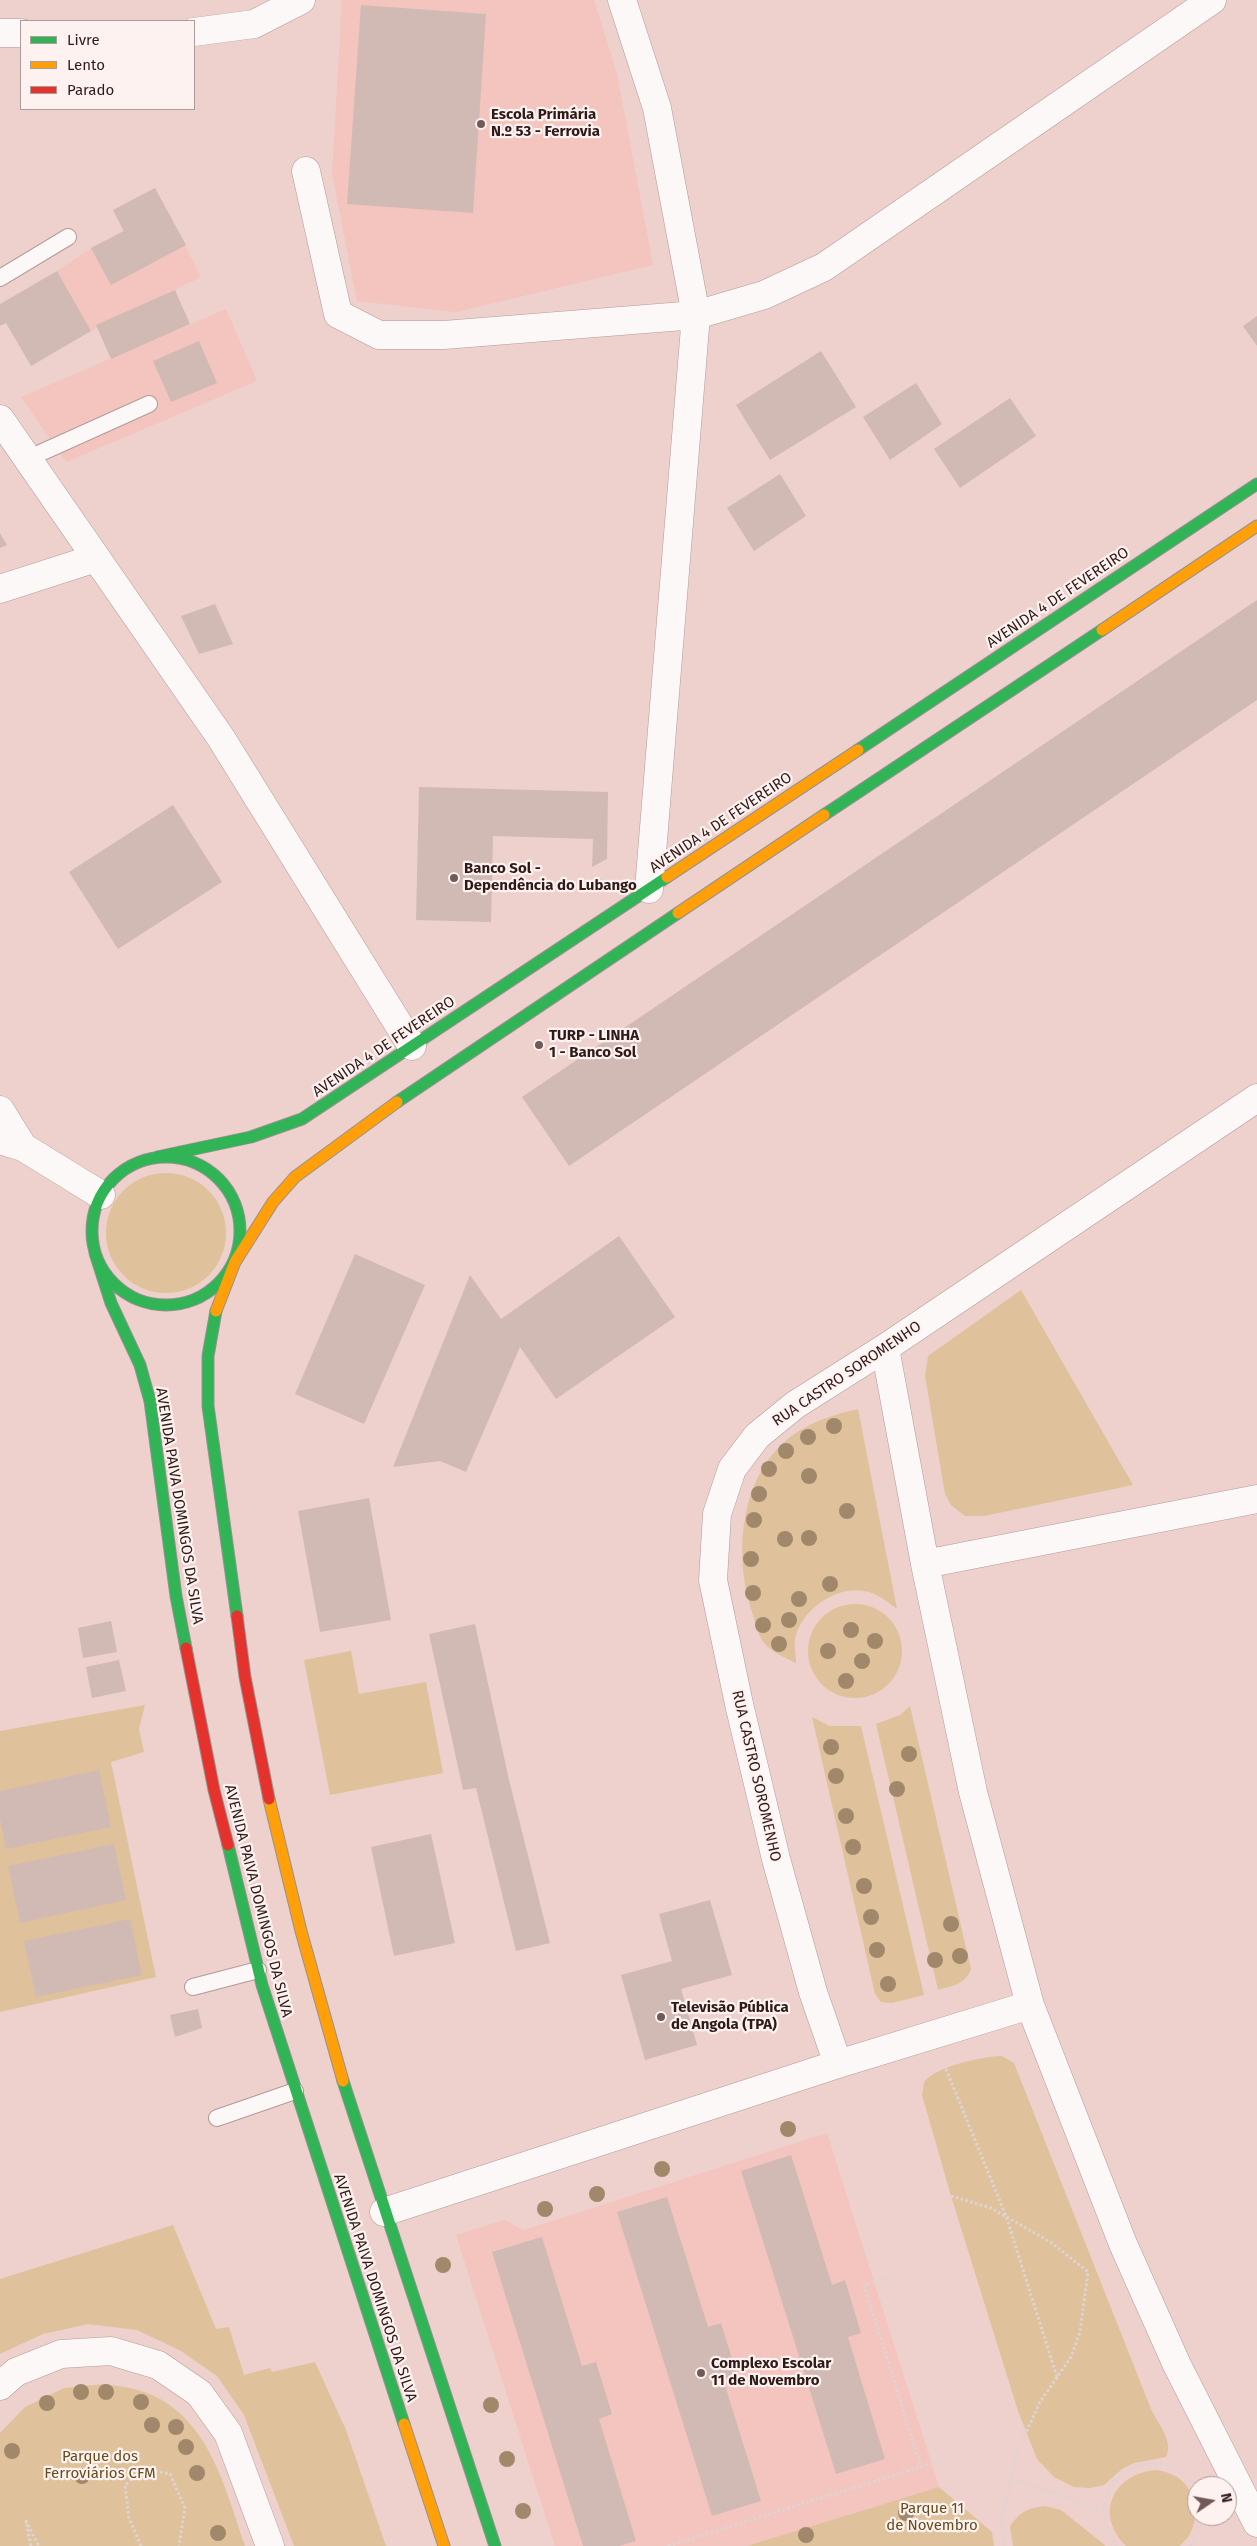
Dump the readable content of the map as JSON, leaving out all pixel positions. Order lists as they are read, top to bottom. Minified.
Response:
{"streets":{"main road":["AVENIDA 4 DE FEVEREIRO","AVENIDA PAIVA DOMINGOS DA SILVA"],"street":["RUA CASTRO SOROMENHO"]},"crossings":[["AVENIDA 4 DE FEVEREIRO","AVENIDA PAIVA DOMINGOS DA SILVA"]],"parks":["Parque dos Ferroviários CFM","Parque 11 de Novembro"],"places":["Escola Primária N.º 53 - Ferrovia","Banco Sol - Dependência do Lubango","TURP - LINHA 1 - Banco Sol","Televisão Pública de Angola (TPA)","Complexo Escolar 11 de Novembro"],"legend":["Livre","Lento","Parado"],"north":"right"}
